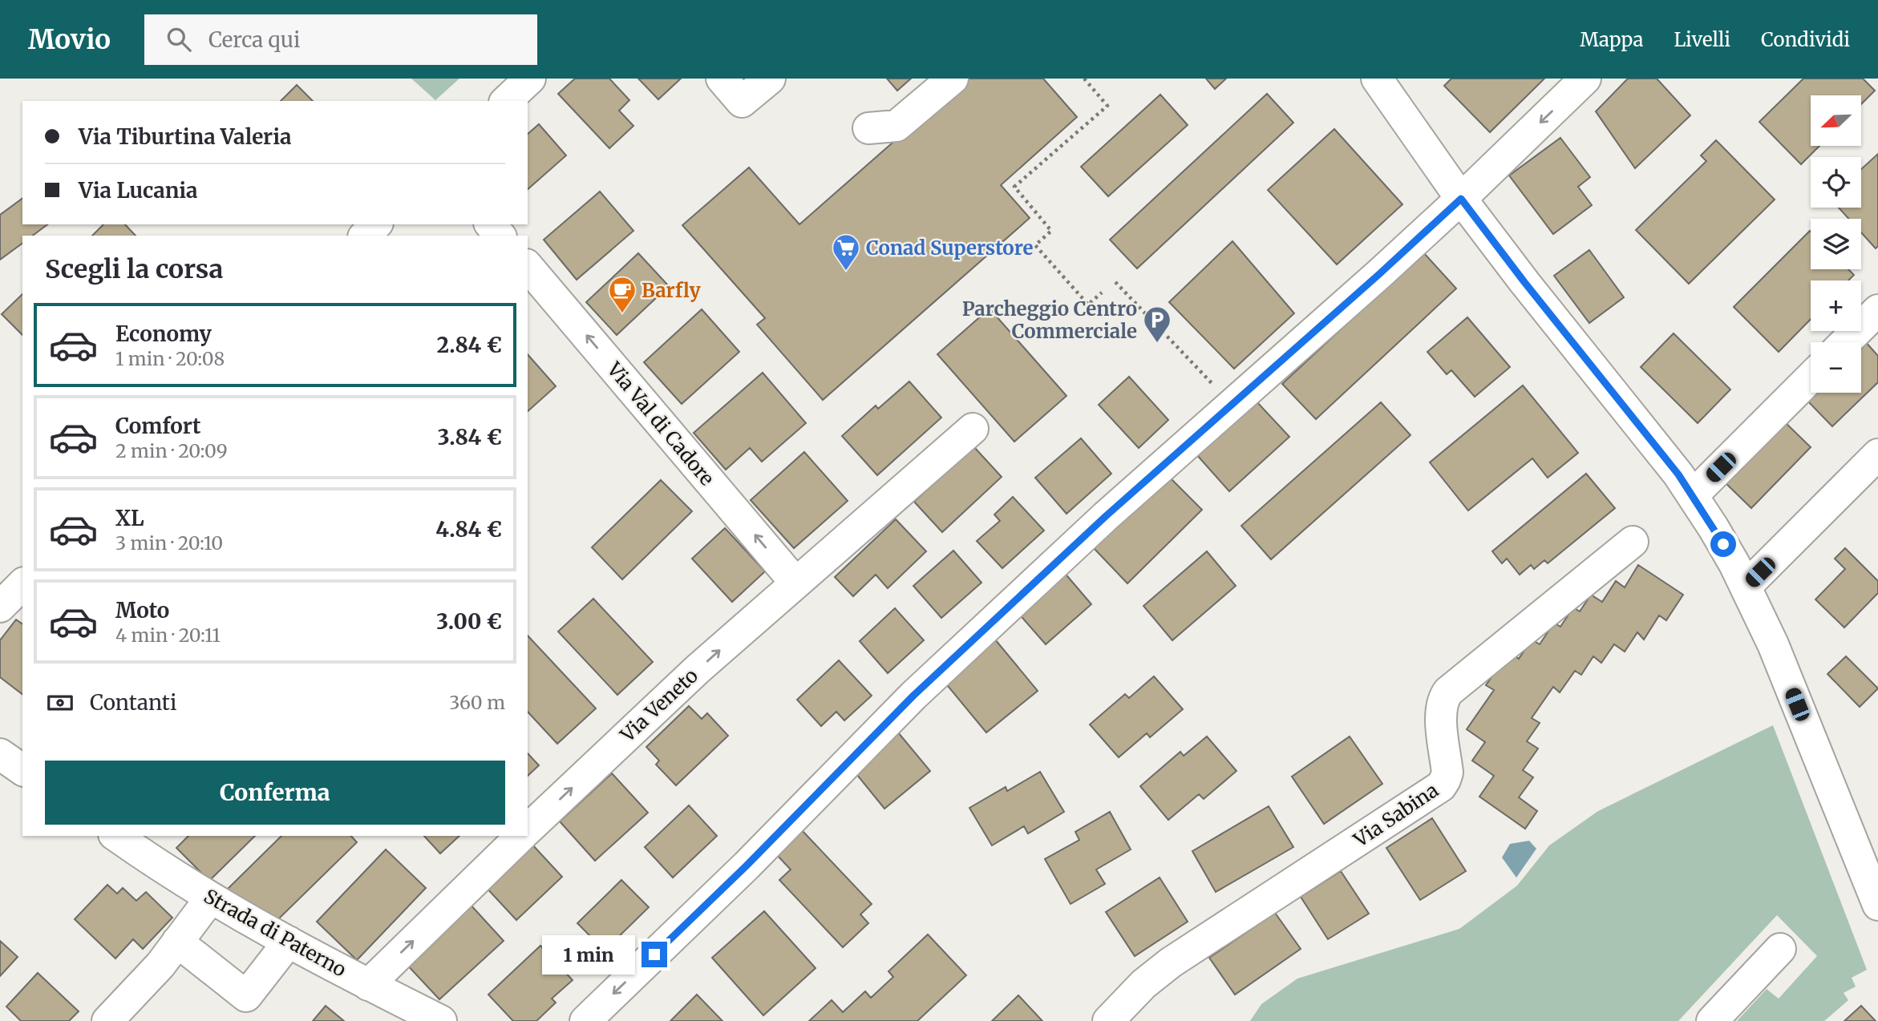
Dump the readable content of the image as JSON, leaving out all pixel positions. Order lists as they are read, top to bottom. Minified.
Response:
{"streets":{"street":["Via Val di Cadore","Via Veneto","Via Sabina","Strada di Paterno"]},"crossings":[["Via Val di Cadore","Via Veneto"]],"one_way":["Via Val di Cadore"],"places":{"supermarket":["Conad Superstore"],"cafe":["Barfly"],"parking":["Parcheggio Centro Commerciale"]},"north":"bottom left","page":{"header":"Movio","search":"Cerca qui","nav":["Mappa","Livelli","Condividi"],"map_buttons":["+","−"],"banner":["Via Tiburtina Valeria","Via Lucania"],"heading":"Scegli la corsa","list":[{"name":"Economy","note":"1 min · 20:08","value":"2.84 €"},{"name":"Comfort","note":"2 min · 20:09","value":"3.84 €"},{"name":"XL","note":"3 min · 20:10","value":"4.84 €"},{"name":"Moto","note":"4 min · 20:11","value":"3.00 €"}],"pay":["Contanti","360 m"],"buttons":"Conferma","bubble":"1 min"}}
